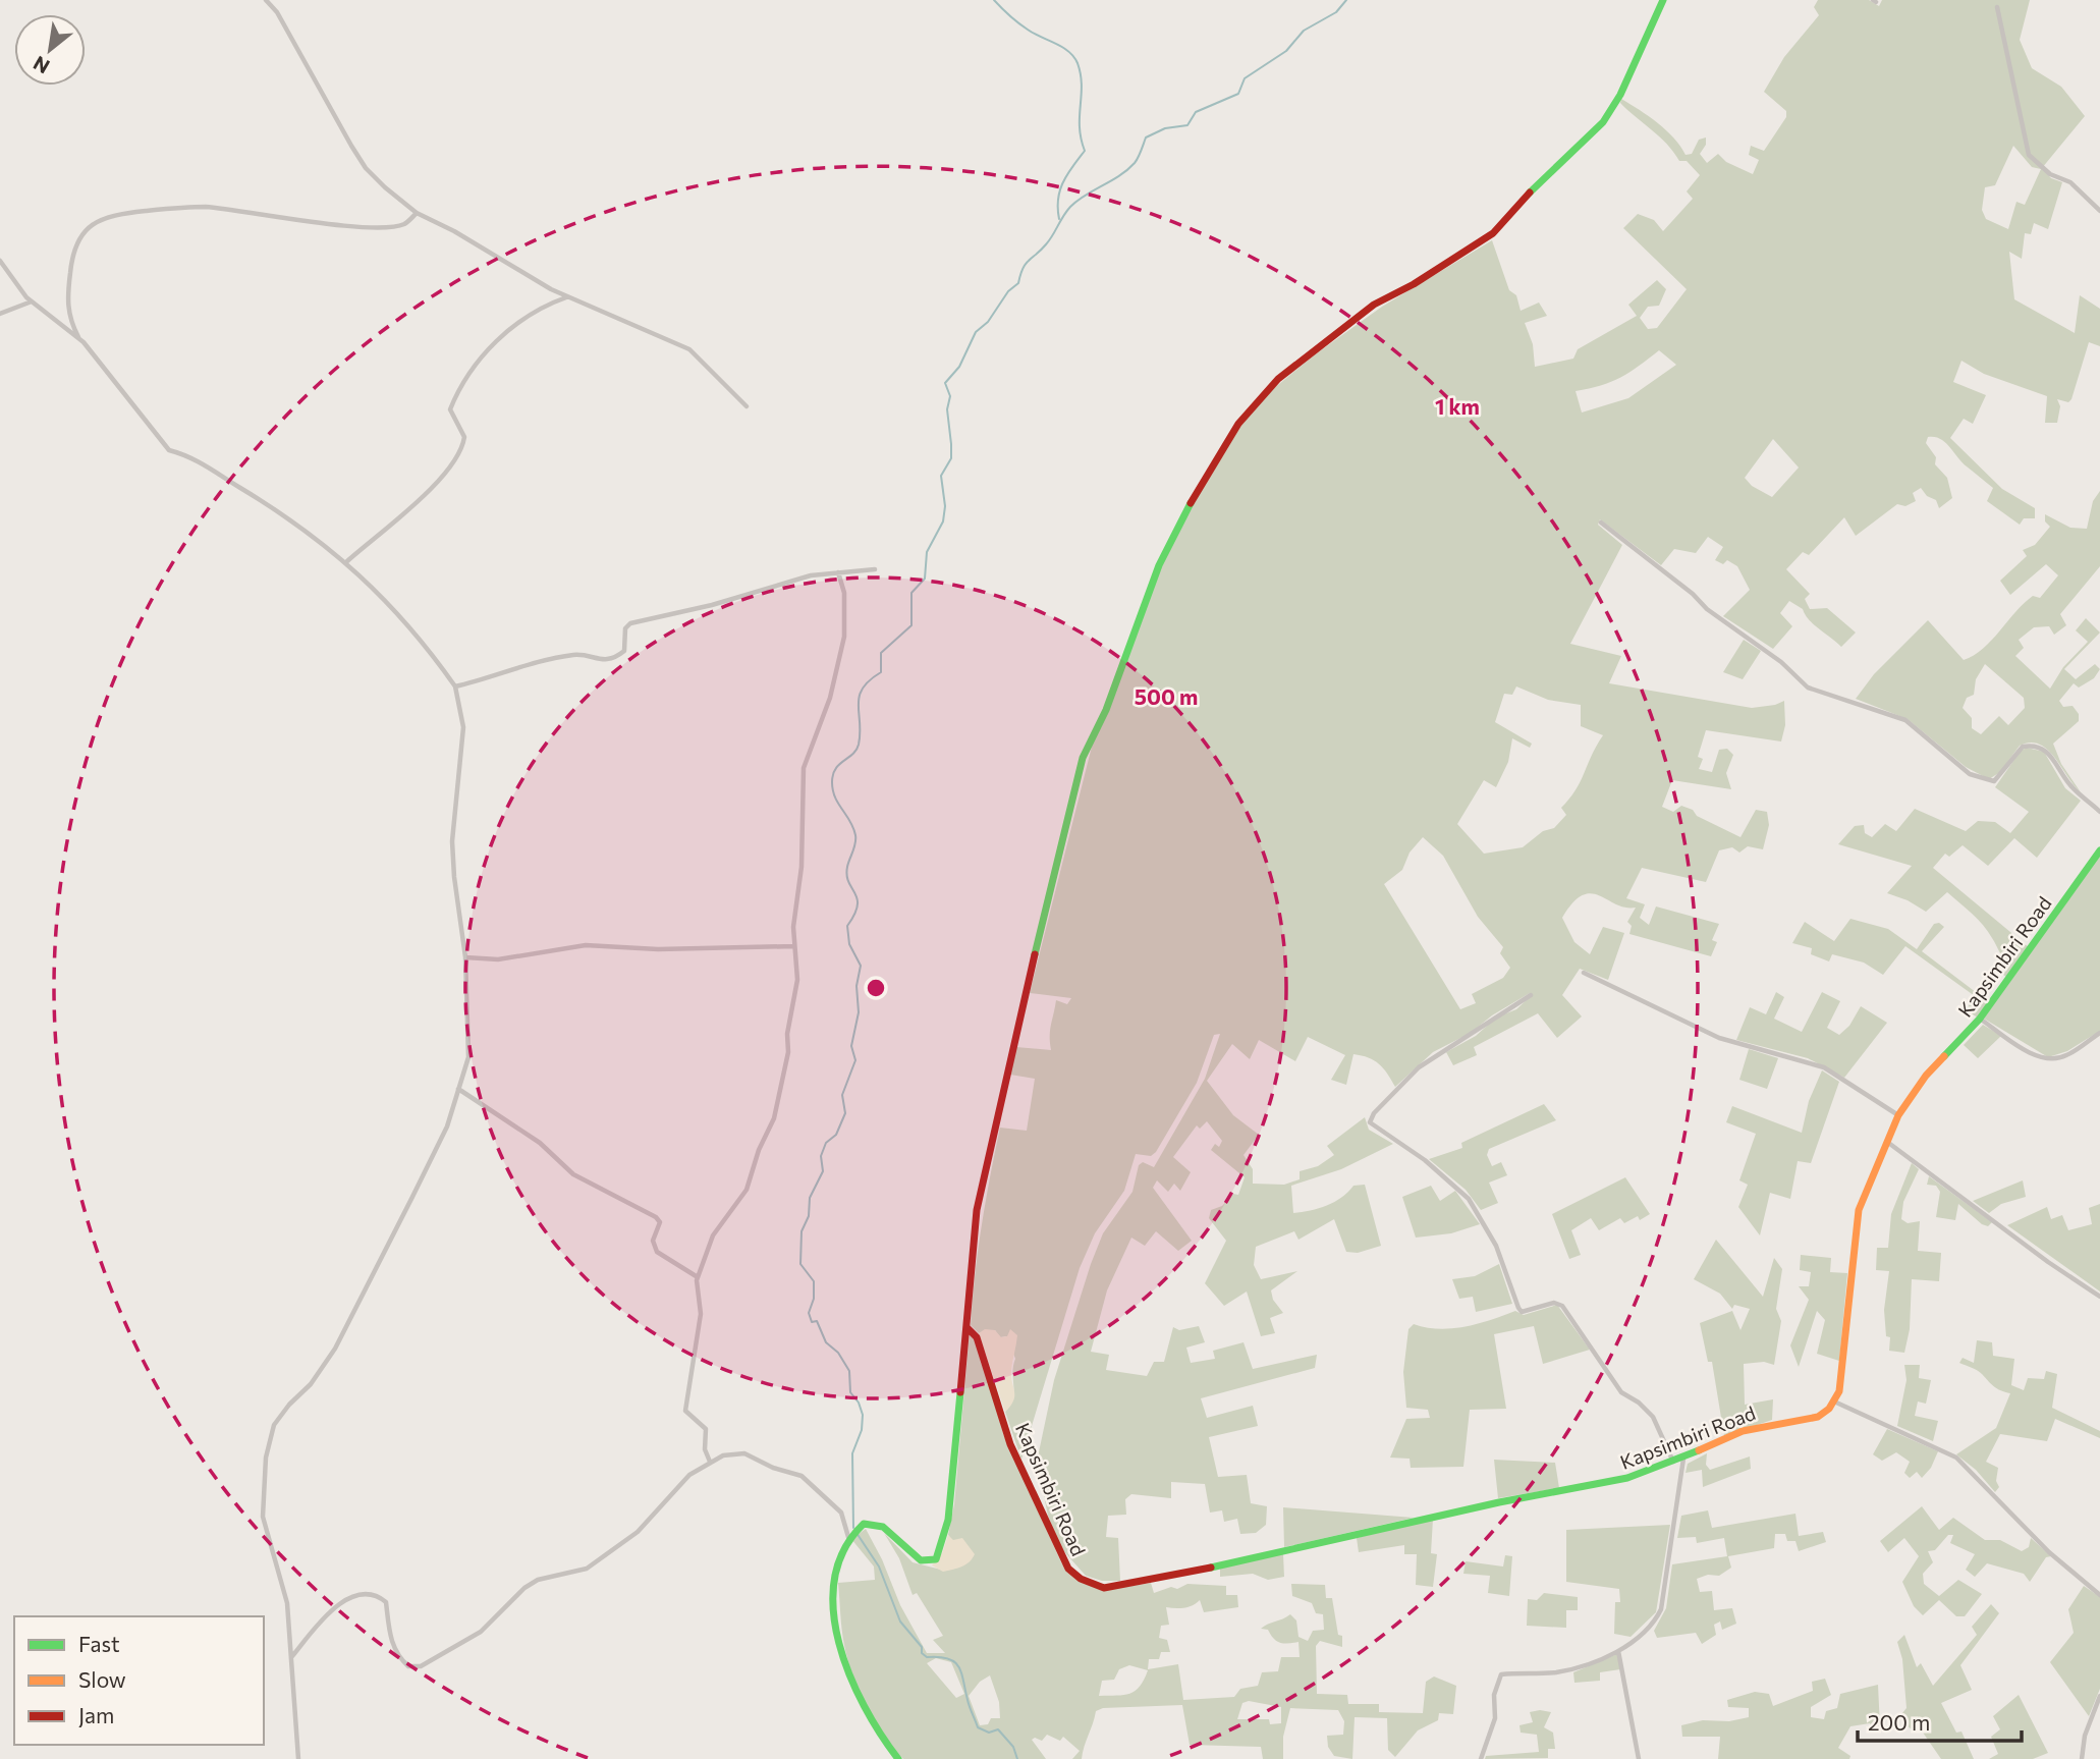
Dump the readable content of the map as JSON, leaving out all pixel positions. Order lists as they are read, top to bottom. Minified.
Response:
{"streets":{"street":["Kapsimbiri Road"]},"legend":["Fast","Slow","Jam"],"scale_bar":"200 m","north":"bottom left","rings":["1 km","500 m"]}
